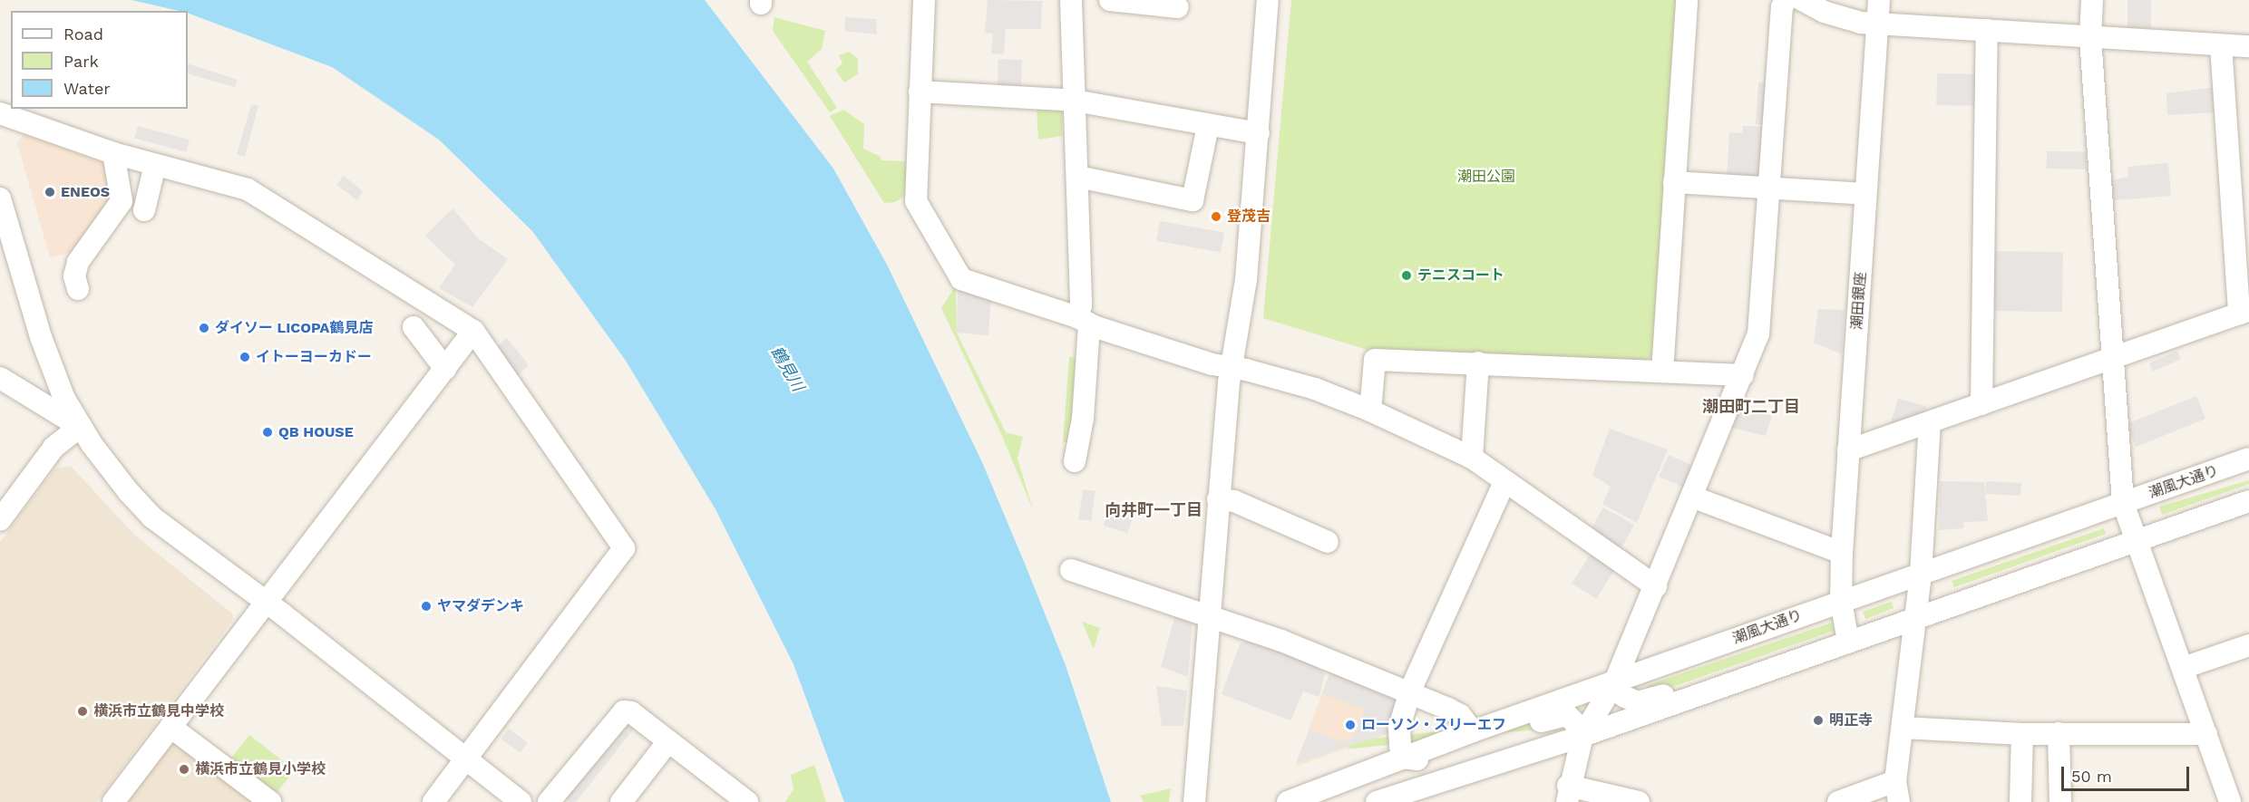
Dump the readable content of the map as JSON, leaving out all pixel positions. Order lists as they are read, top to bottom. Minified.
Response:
{"streets":{"street":["潮田銀座","潮風大通り"]},"crossings":[["潮田銀座","潮風大通り"]],"districts":["潮田町二丁目","向井町一丁目"],"water":["鶴見川"],"parks":["潮田公園"],"places":["ENEOS","登茂吉","テニスコート","ダイソー LICOPA鶴見店","イトーヨーカドー","QB HOUSE","ヤマダデンキ","横浜市立鶴見中学校","明正寺","ローソン・スリーエフ","横浜市立鶴見小学校"],"legend":["Road","Park","Water"],"scale_bar":"50 m"}
